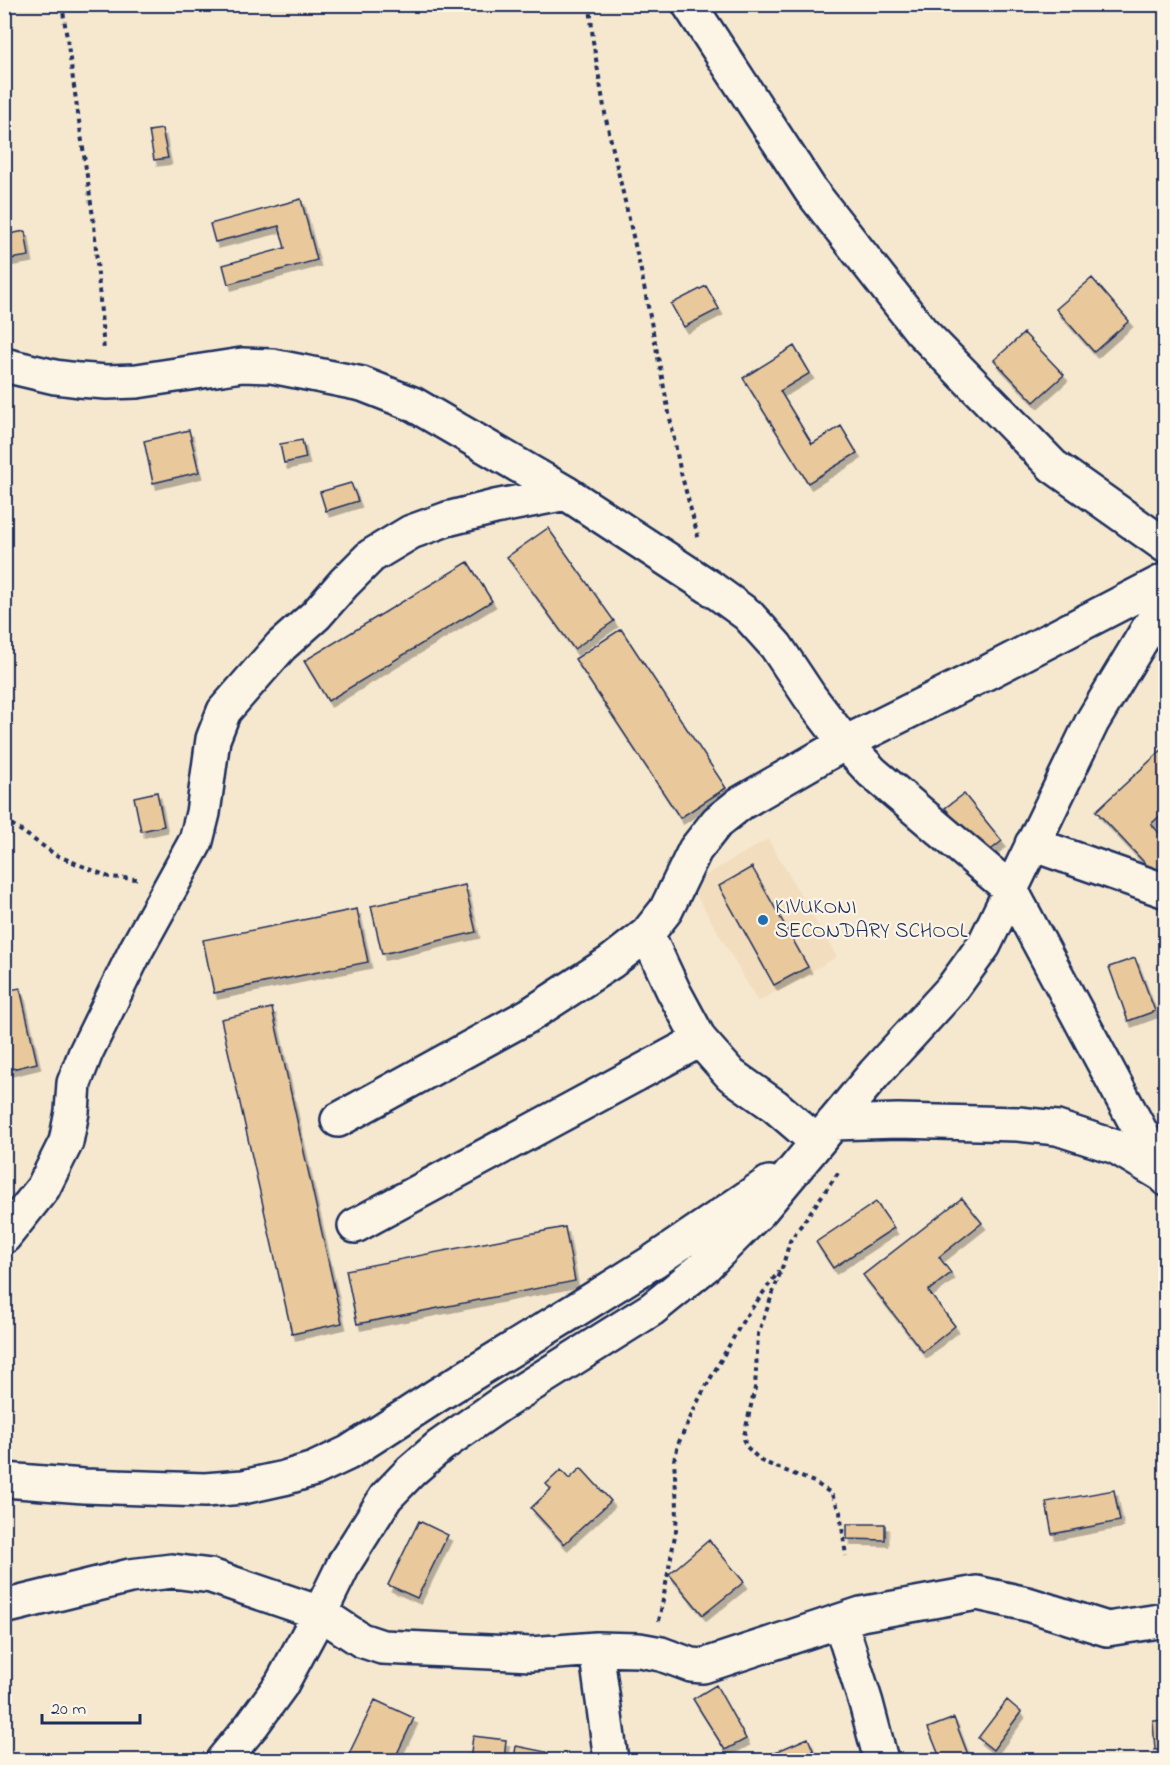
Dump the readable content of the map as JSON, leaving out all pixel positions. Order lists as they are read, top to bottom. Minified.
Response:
{"places":["KIVUKONI SECONDARY SCHOOL"],"scale_bar":"20 m"}
